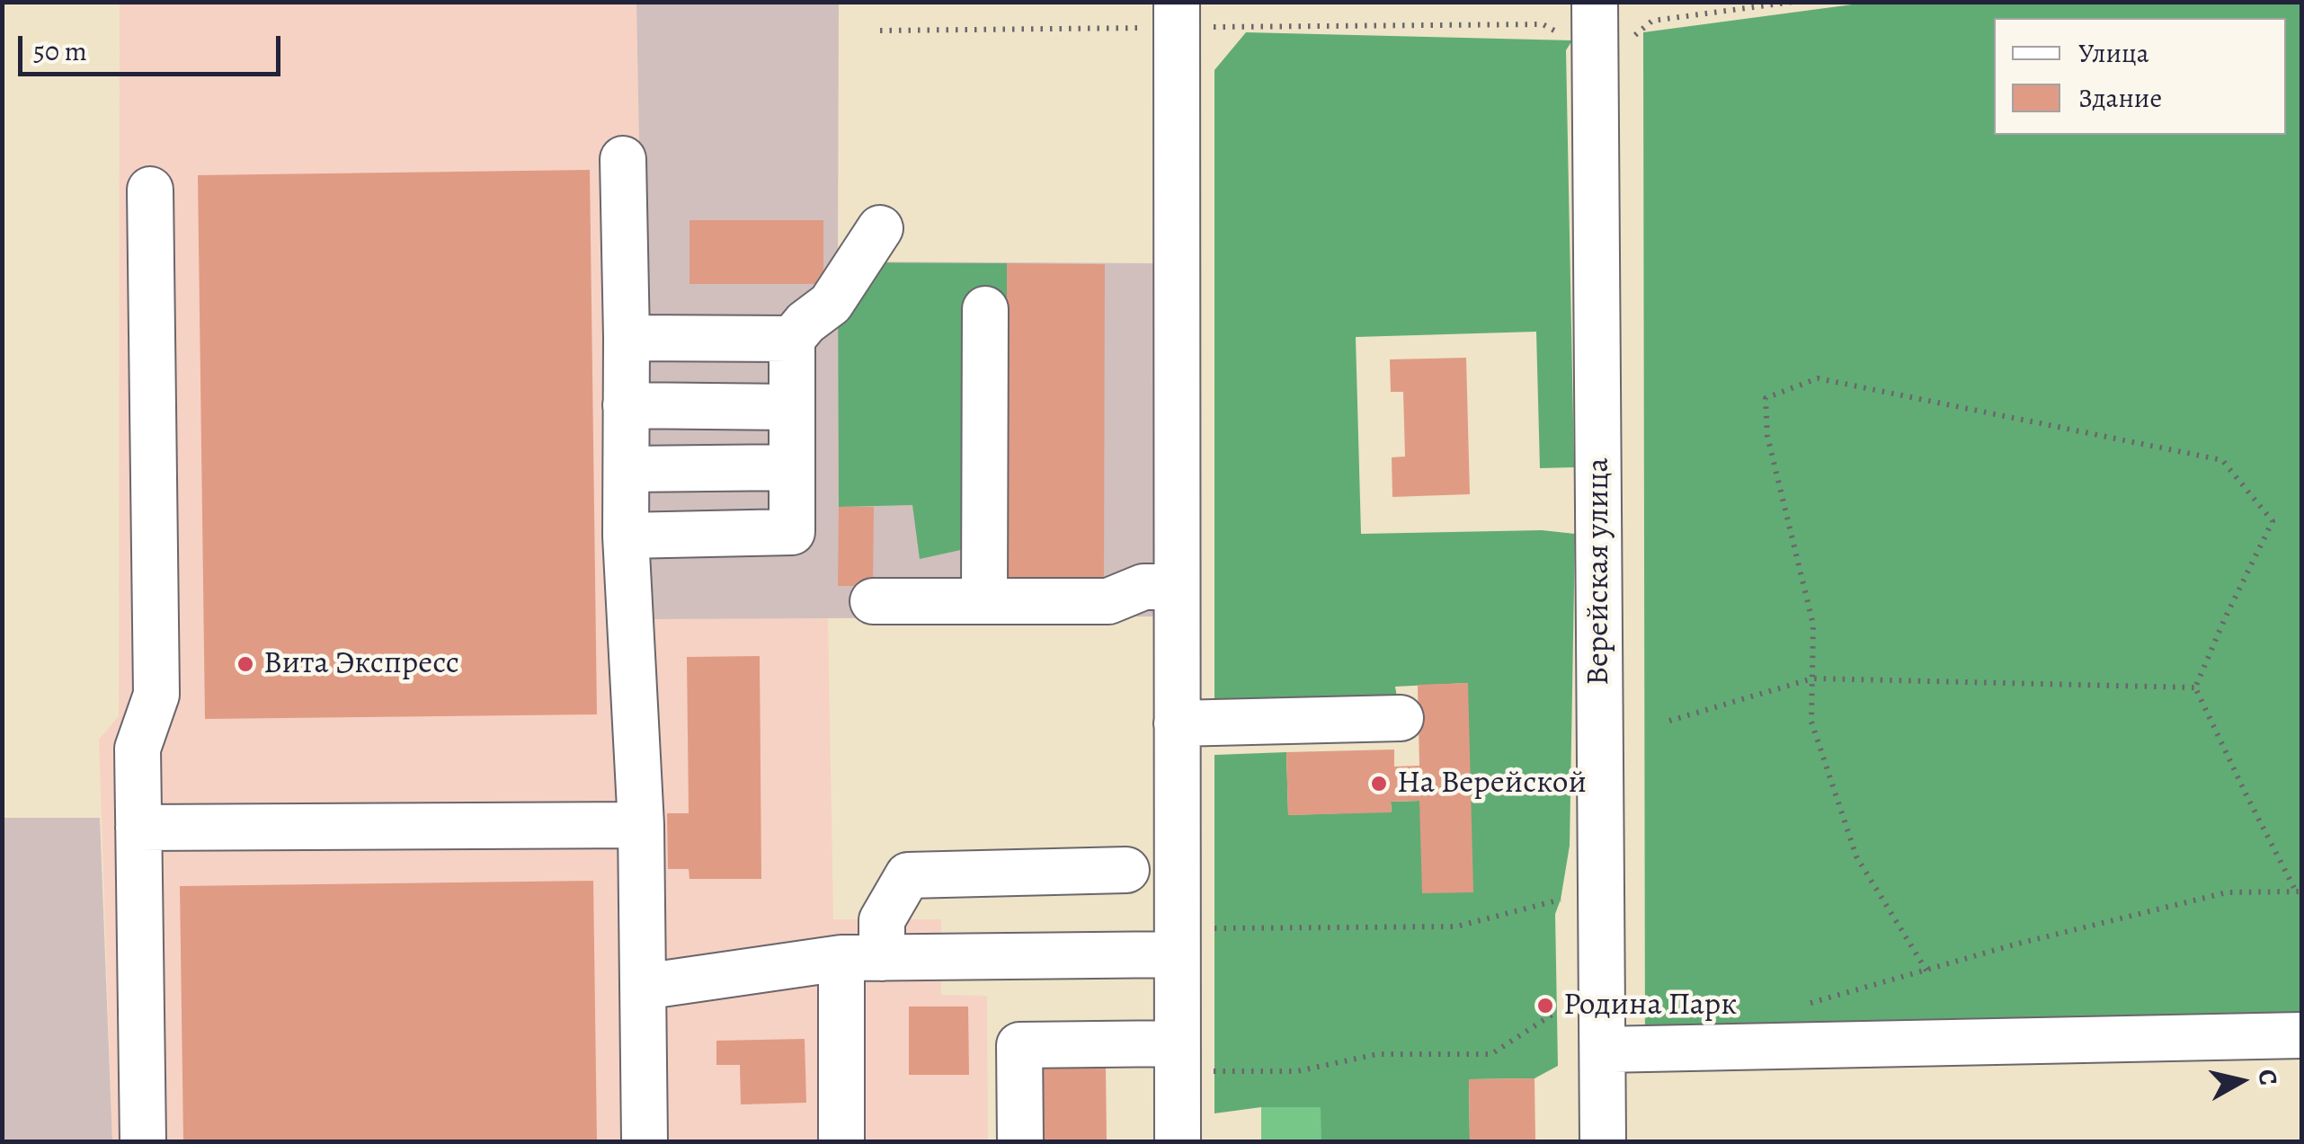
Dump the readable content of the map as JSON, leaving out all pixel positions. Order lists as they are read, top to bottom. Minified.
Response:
{"streets":{"street":["Верейская улица"]},"places":["Вита Экспресс","На Верейской","Родина Парк"],"legend":["Улица","Здание"],"scale_bar":"50 m","north":"right"}
